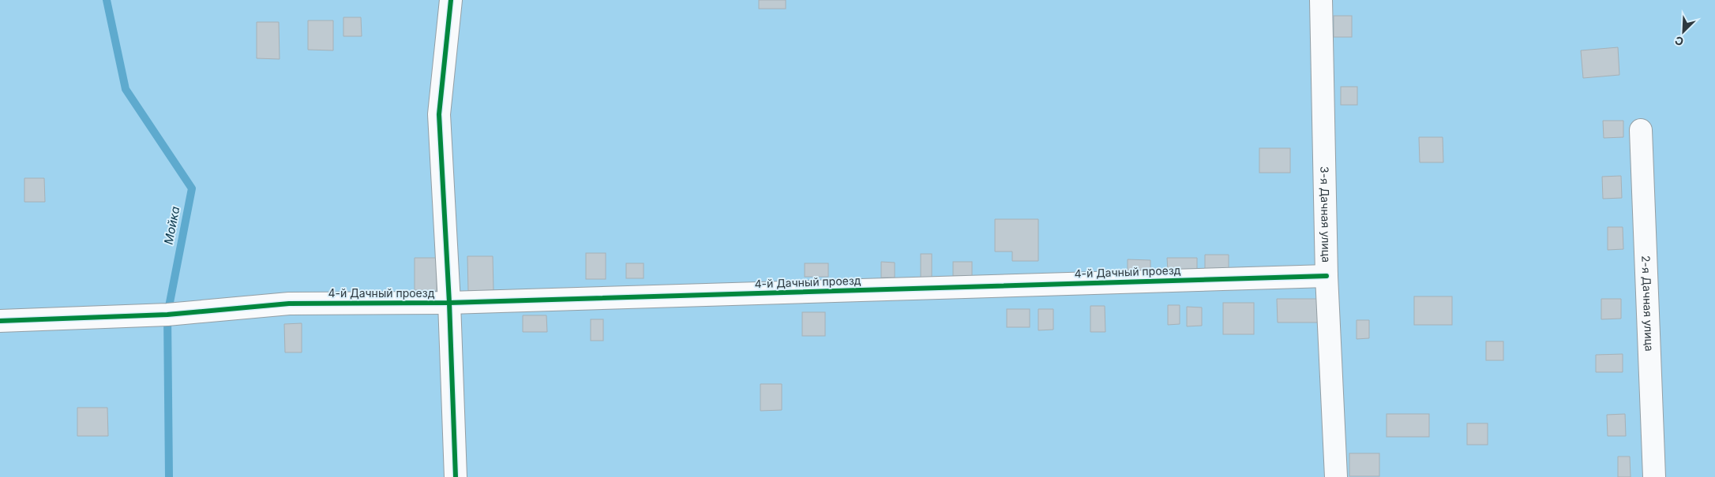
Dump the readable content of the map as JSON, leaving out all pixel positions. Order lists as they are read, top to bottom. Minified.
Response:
{"streets":{"street":["3-я Дачная улица","4-й Дачный проезд","2-я Дачная улица"]},"crossings":[["3-я Дачная улица","4-й Дачный проезд"]],"water":["Мойка"],"north":"bottom left"}
